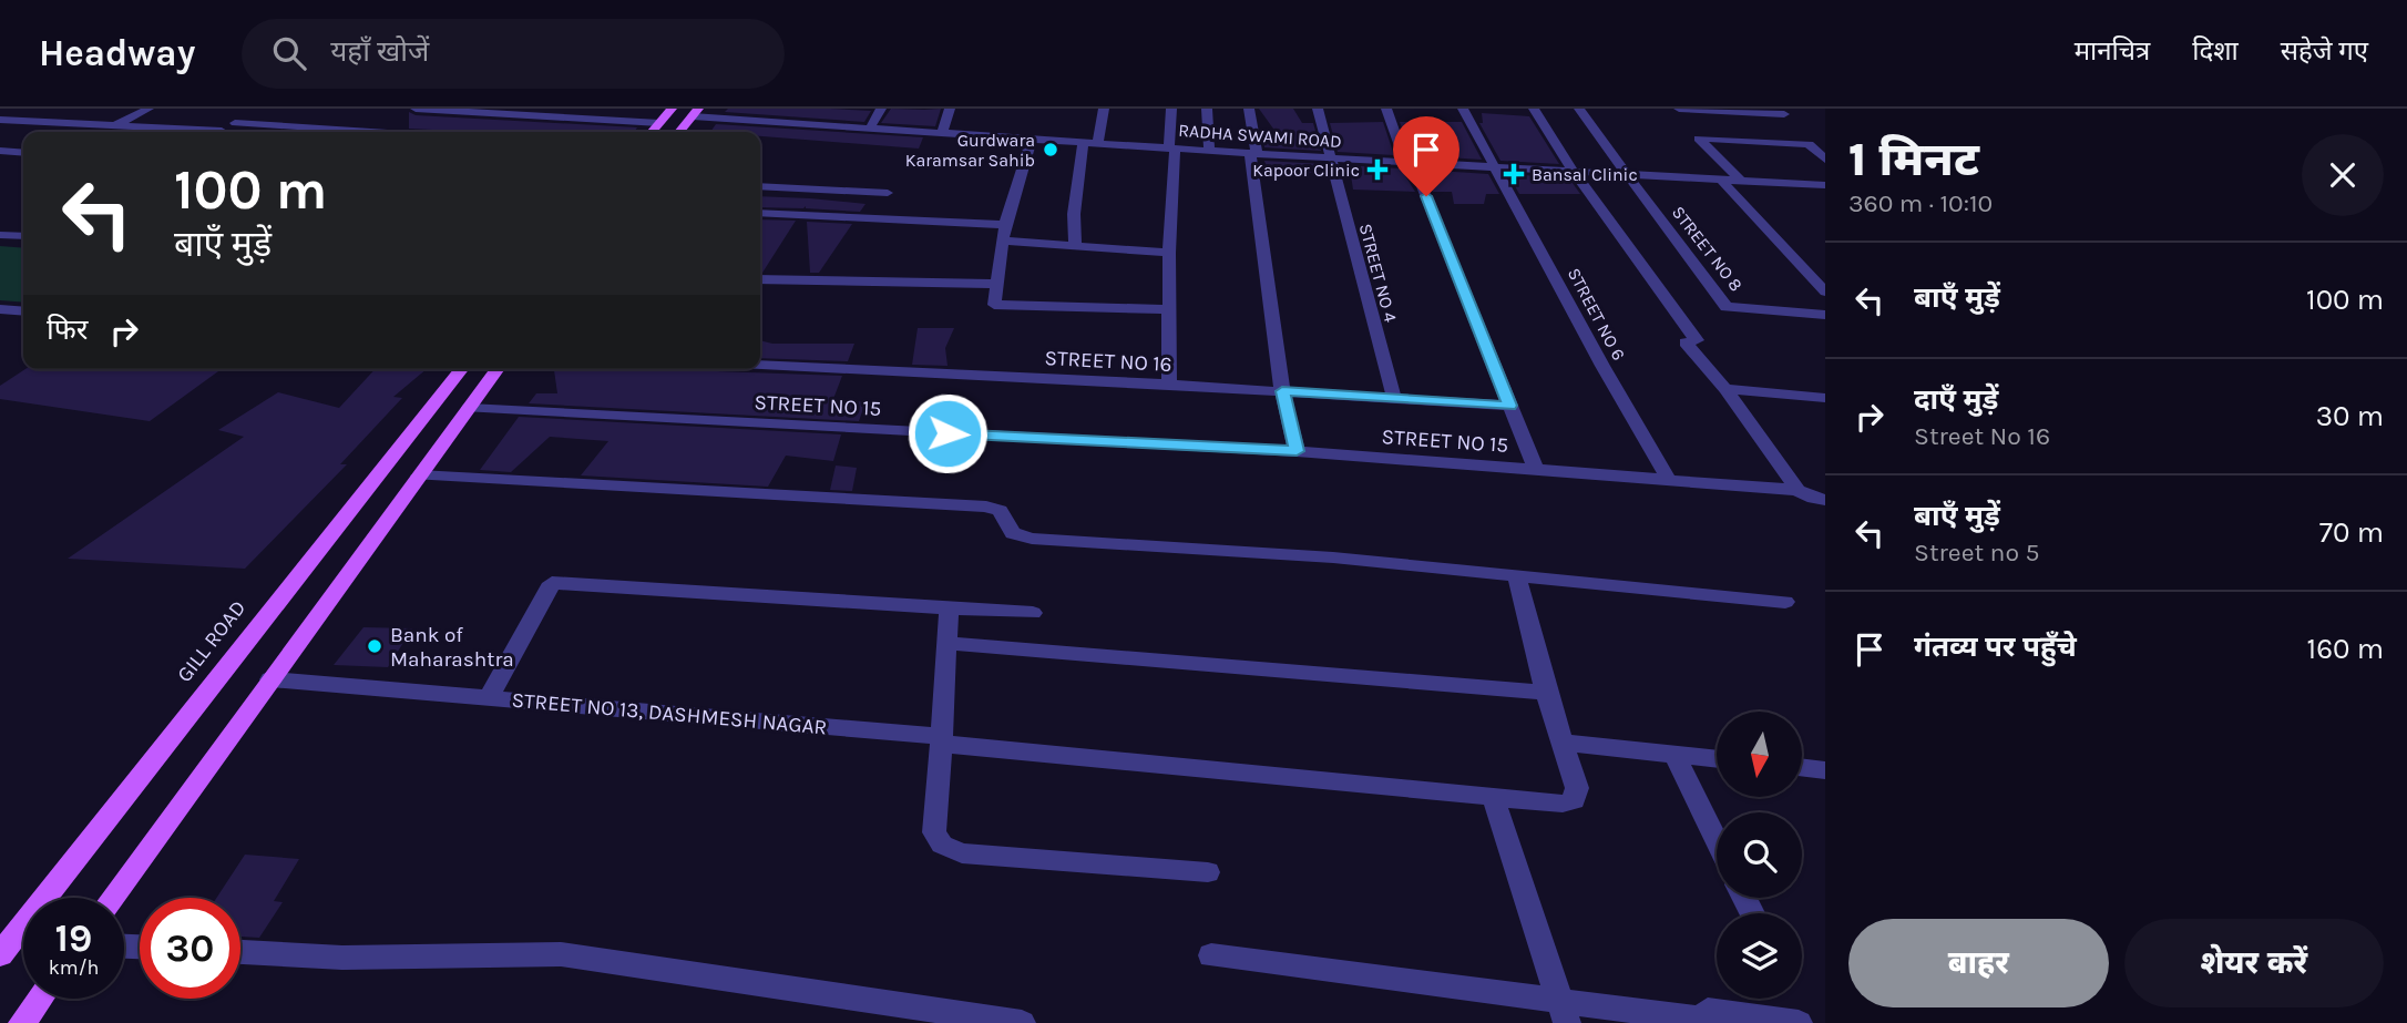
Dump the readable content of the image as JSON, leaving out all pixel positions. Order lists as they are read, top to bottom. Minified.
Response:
{"streets":{"main road":["GILL ROAD"],"street":["RADHA SWAMI ROAD","STREET NO 8","STREET NO 4","STREET NO 6","STREET NO 16","STREET NO 15","STREET NO 13, DASHMESH NAGAR"]},"crossings":[["RADHA SWAMI ROAD","STREET NO 8"],["RADHA SWAMI ROAD","STREET NO 4"],["RADHA SWAMI ROAD","STREET NO 6"],["STREET NO 4","STREET NO 16"],["STREET NO 6","STREET NO 15"]],"places":{"other":["Gurdwara Karamsar Sahib","Bank of Maharashtra"],"health":["Kapoor Clinic","Bansal Clinic"]},"north":"bottom","page":{"header":"Headway","search":"यहाँ खोजें","nav":["मानचित्र","दिशा","सहेजे गए"],"heading":["1 मिनट","360 m · 10:10"],"turn":["100 m","बाएँ मुड़ें"],"list":[{"name":"बाएँ मुड़ें","value":"100 m"},{"name":"दाएँ मुड़ें","note":"Street No 16","value":"30 m"},{"name":"बाएँ मुड़ें","note":"Street no 5","value":"70 m"},{"name":"गंतव्य पर पहुँचे","value":"160 m"}],"then":"फिर","speed":"19 km/h","limit":"30","buttons":["बाहर","शेयर करें"]}}
